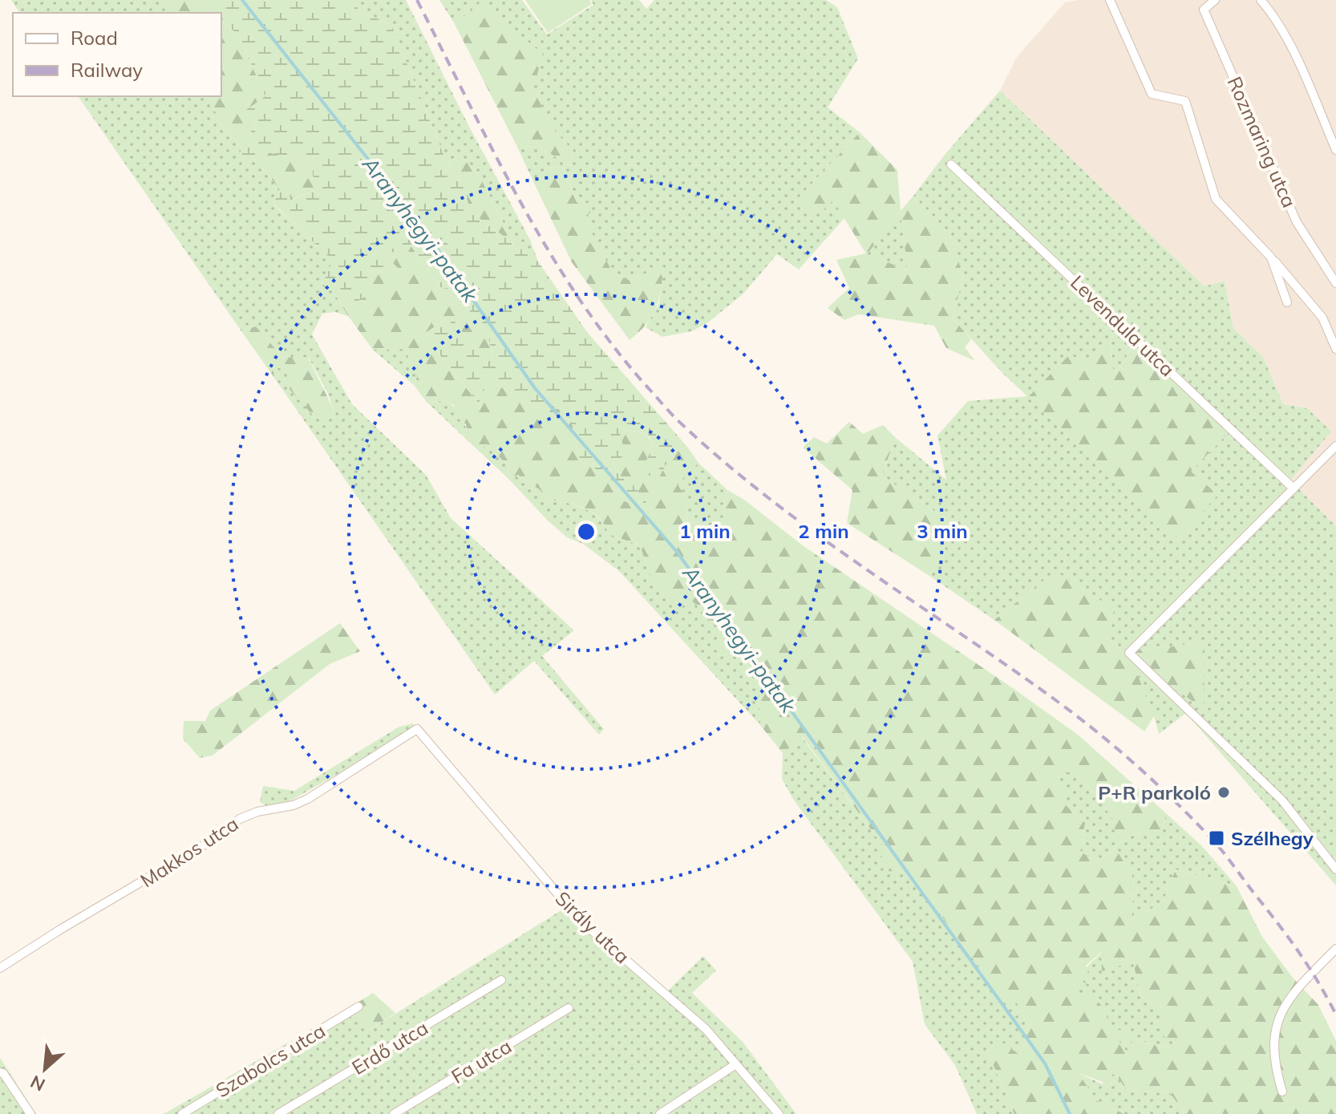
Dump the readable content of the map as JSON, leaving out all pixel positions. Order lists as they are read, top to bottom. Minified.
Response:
{"streets":{"street":["Rozmaring utca","Levendula utca","Makkos utca","Sirály utca","Erdő utca","Szabolcs utca","Fa utca"]},"crossings":[["Makkos utca","Sirály utca"]],"water":["Aranyhegyi-patak"],"places":{"other":["P+R parkoló"],"transit":["Szélhegy"]},"legend":["Road","Railway"],"north":"bottom left","rings":["1 min","2 min","3 min"]}
